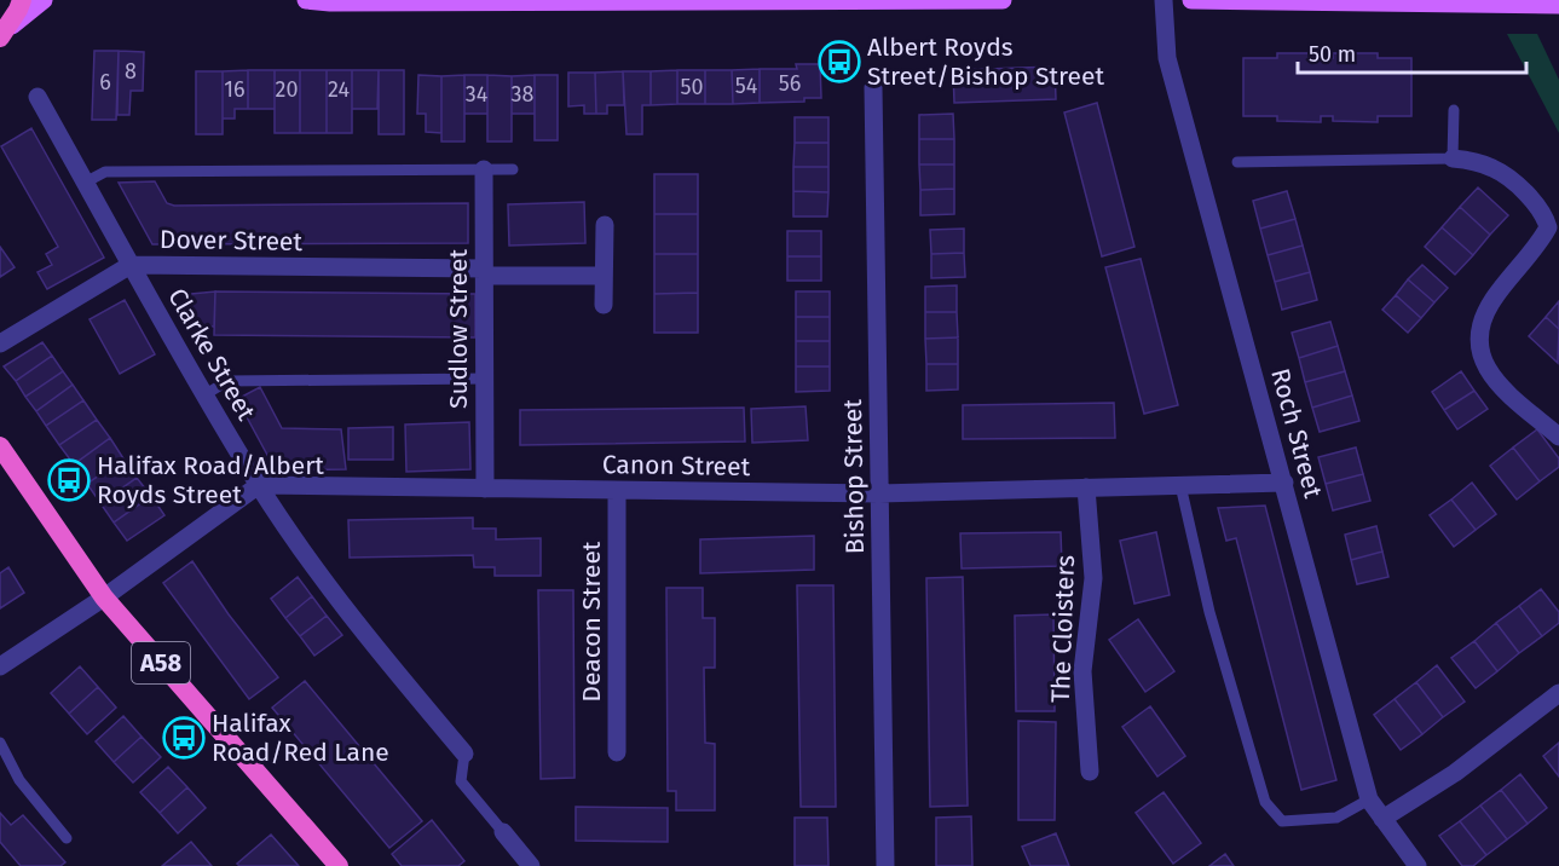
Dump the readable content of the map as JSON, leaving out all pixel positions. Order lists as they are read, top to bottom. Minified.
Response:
{"streets":{"highway":["A58"],"street":["Dover Street","Sudlow Street","Clarke Street","Roch Street","Canon Street","Bishop Street","Deacon Street","The Cloisters"]},"crossings":[["Dover Street","Sudlow Street"],["Dover Street","Clarke Street"],["Sudlow Street","Canon Street"],["Clarke Street","Canon Street"],["Roch Street","Canon Street"],["Canon Street","Bishop Street"],["Canon Street","Deacon Street"],["Canon Street","The Cloisters"]],"places":{"bus stop":["Albert Royds Street/Bishop Street","Halifax Road/Albert Royds Street","Halifax Road/Red Lane"]},"house_numbers":["8","6","56","54","50","16","20","24","34","38"],"scale_bar":"50 m"}
